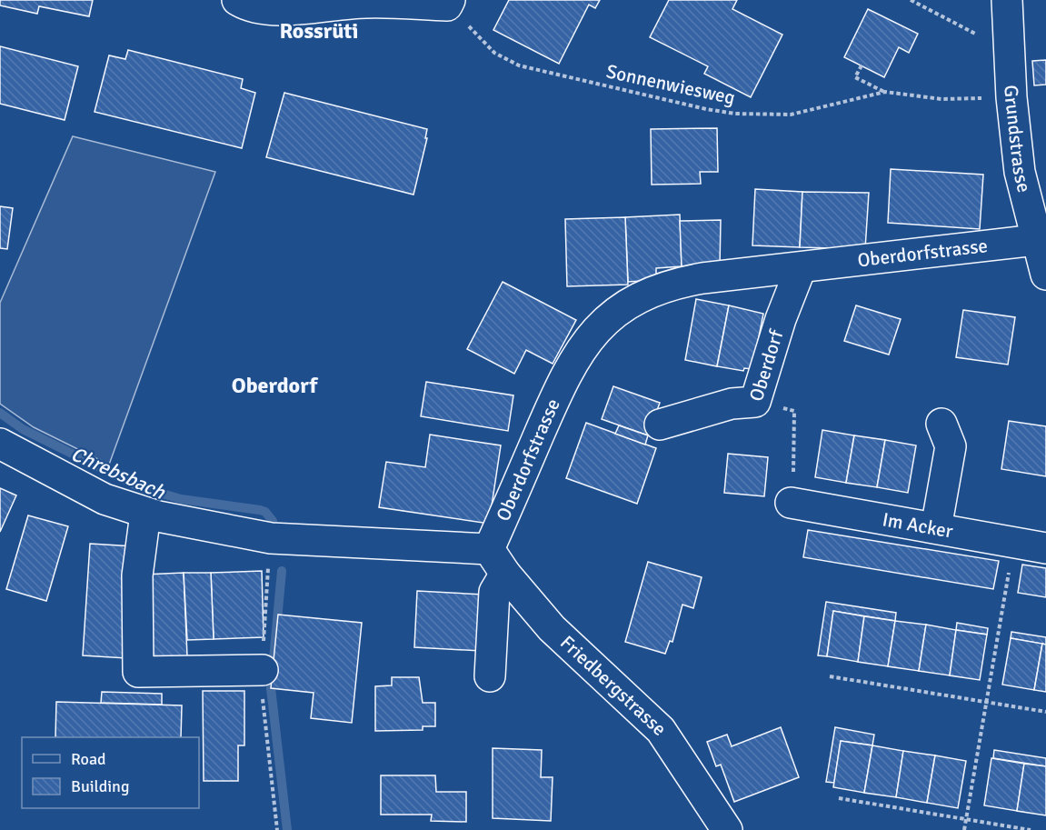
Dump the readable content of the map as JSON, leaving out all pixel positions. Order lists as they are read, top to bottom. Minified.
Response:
{"streets":{"street":["Grundstrasse","Oberdorfstrasse","Oberdorf","Im Acker","Friedbergstrasse"],"path":["Sonnenwiesweg"]},"crossings":[["Sonnenwiesweg","Grundstrasse"],["Grundstrasse","Oberdorfstrasse"],["Oberdorfstrasse","Oberdorf"],["Oberdorfstrasse","Friedbergstrasse"]],"districts":["Rossrüti","Oberdorf"],"water":["Chrebsbach"],"legend":["Road","Building"]}
